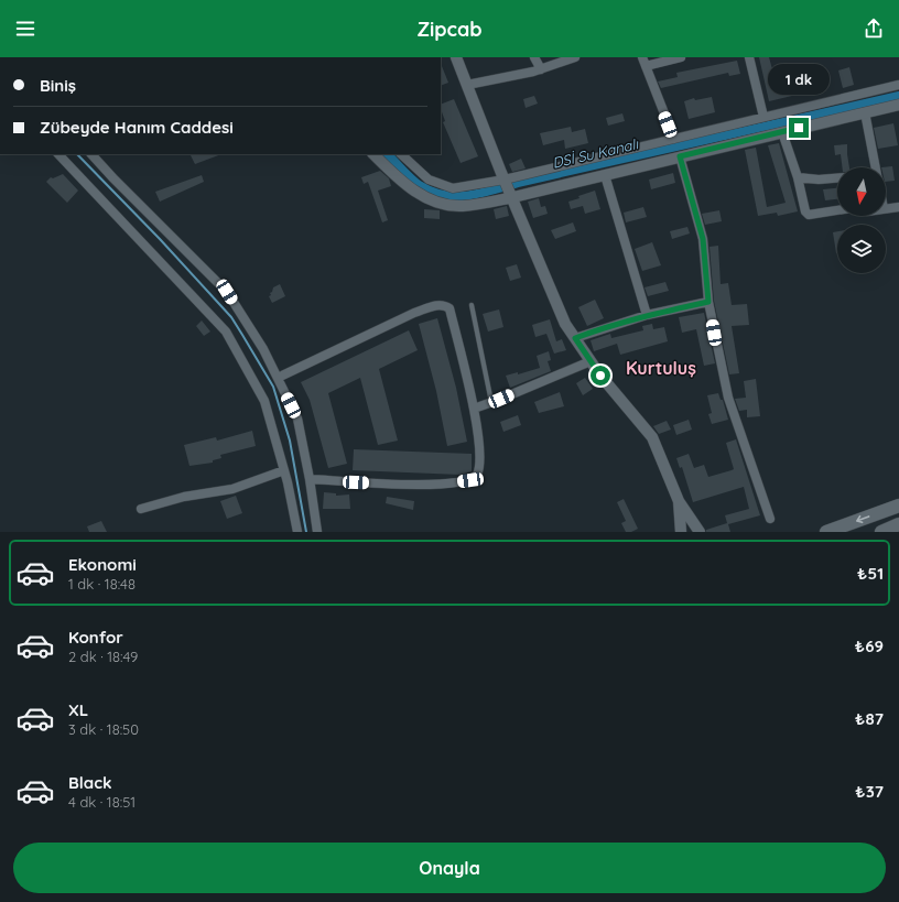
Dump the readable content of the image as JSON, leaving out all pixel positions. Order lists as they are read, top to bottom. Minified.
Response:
{"districts":["Kurtuluş"],"water":["DSİ Su Kanalı"],"north":"bottom","page":{"header":"Zipcab","banner":["Biniş","Zübeyde Hanım Caddesi"],"bubble":"1 dk","list":[{"name":"Ekonomi","note":"1 dk · 18:48","value":"₺51"},{"name":"Konfor","note":"2 dk · 18:49","value":"₺69"},{"name":"XL","note":"3 dk · 18:50","value":"₺87"},{"name":"Black","note":"4 dk · 18:51","value":"₺37"}],"buttons":"Onayla"}}
